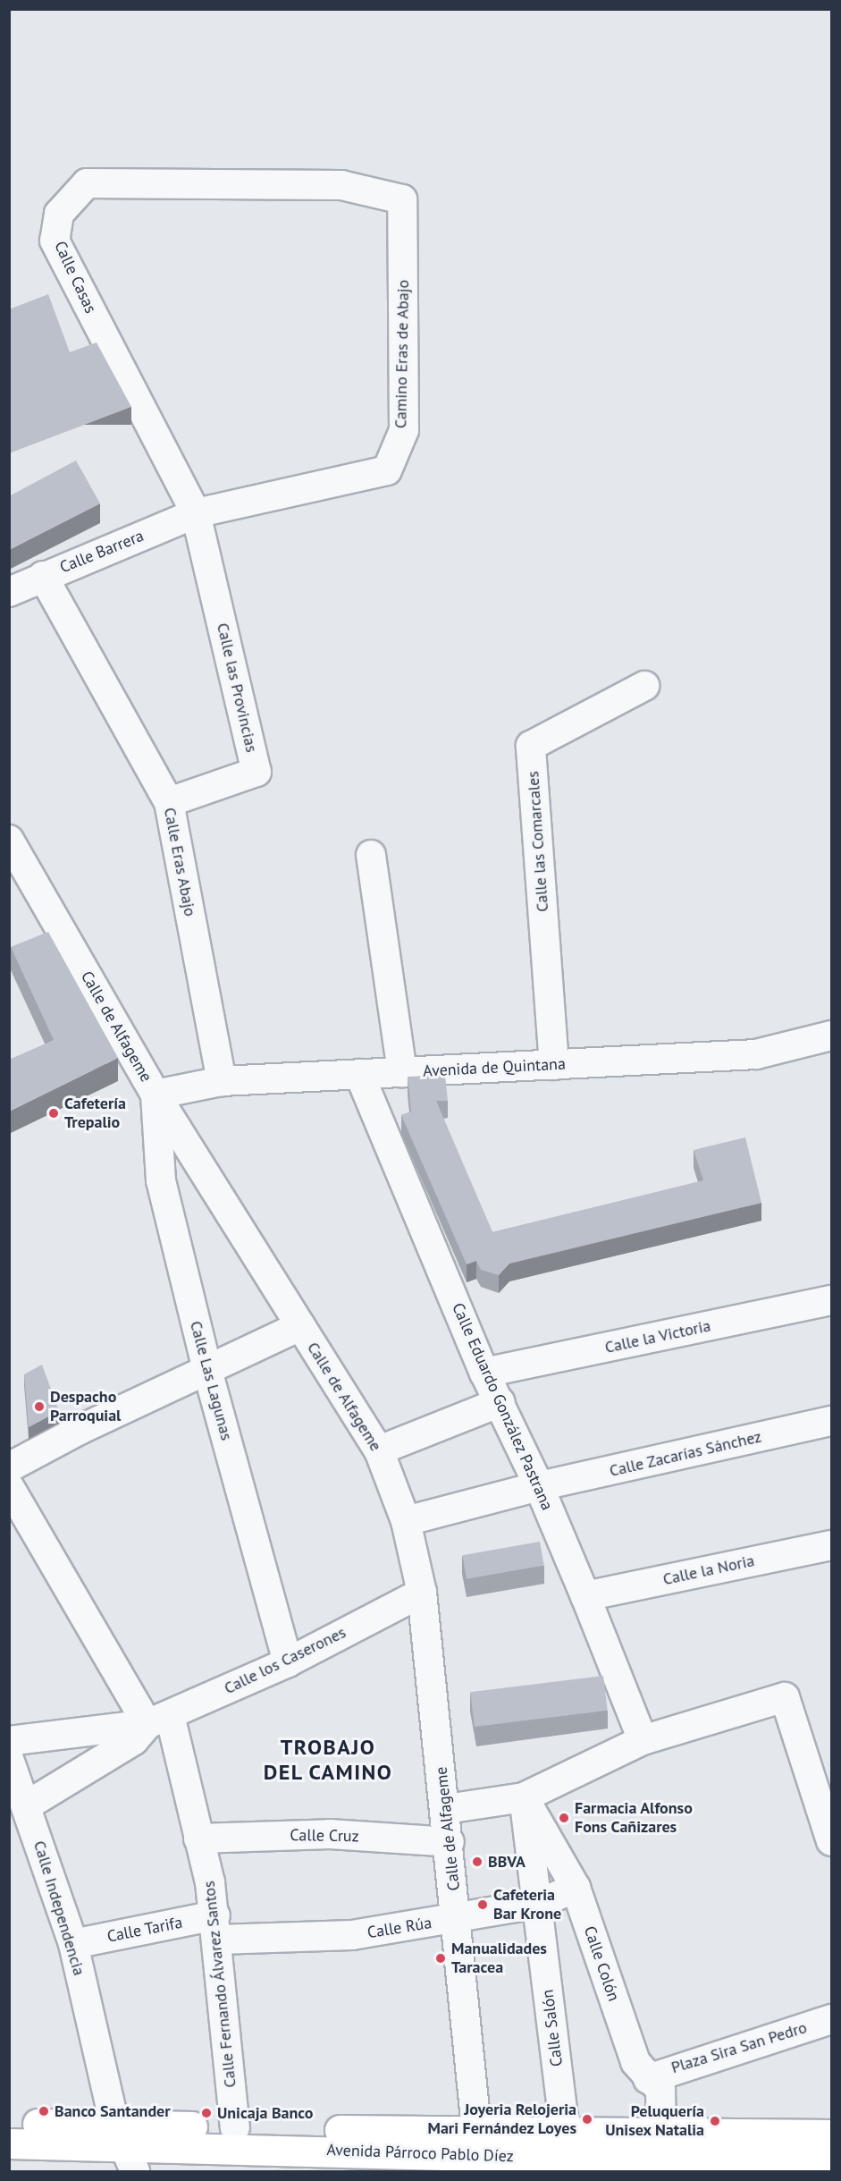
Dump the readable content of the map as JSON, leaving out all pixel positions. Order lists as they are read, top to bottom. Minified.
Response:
{"streets":{"main road":["Avenida Párroco Pablo Díez"],"street":["Calle Casas","Camino Eras de Abajo","Calle Barrera","Calle las Provincias","Calle las Comarcales","Calle Eras Abajo","Calle de Alfageme","Avenida de Quintana","Calle la Victoria","Calle Las Lagunas","Calle Eduardo González Pastrana","Calle Zacarías Sánchez","Calle la Noria","Calle los Caserones","Calle Cruz","Calle Independencia","Calle Rúa","Calle Tarifa","Calle Colón","Calle Fernando Álvarez Santos","Calle Salón","Plaza Sira San Pedro"]},"crossings":[["Calle Casas","Camino Eras de Abajo"],["Calle Casas","Calle Barrera"],["Calle Casas","Calle las Provincias"],["Camino Eras de Abajo","Calle Barrera"],["Camino Eras de Abajo","Calle las Provincias"],["Calle Barrera","Calle las Provincias"],["Calle Barrera","Calle Eras Abajo"],["Calle las Provincias","Calle Eras Abajo"],["Calle las Comarcales","Avenida de Quintana"],["Calle Eras Abajo","Avenida de Quintana"],["Calle de Alfageme","Avenida de Quintana"],["Calle de Alfageme","Calle Las Lagunas"],["Calle de Alfageme","Calle Zacarías Sánchez"],["Calle de Alfageme","Calle los Caserones"],["Calle de Alfageme","Calle Cruz"],["Calle de Alfageme","Calle Rúa"],["Calle de Alfageme","Avenida Párroco Pablo Díez"],["Avenida de Quintana","Calle Las Lagunas"],["Avenida de Quintana","Calle Eduardo González Pastrana"],["Calle la Victoria","Calle Eduardo González Pastrana"],["Calle Las Lagunas","Calle los Caserones"],["Calle Eduardo González Pastrana","Calle Zacarías Sánchez"],["Calle Eduardo González Pastrana","Calle la Noria"],["Calle los Caserones","Calle Fernando Álvarez Santos"],["Calle Cruz","Calle Fernando Álvarez Santos"],["Calle Independencia","Calle Tarifa"],["Calle Independencia","Avenida Párroco Pablo Díez"],["Calle Rúa","Calle Tarifa"],["Calle Rúa","Calle Colón"],["Calle Rúa","Calle Fernando Álvarez Santos"],["Calle Rúa","Calle Salón"],["Calle Tarifa","Calle Fernando Álvarez Santos"],["Calle Colón","Calle Salón"],["Calle Colón","Plaza Sira San Pedro"],["Calle Colón","Avenida Párroco Pablo Díez"],["Calle Fernando Álvarez Santos","Avenida Párroco Pablo Díez"],["Calle Salón","Avenida Párroco Pablo Díez"]],"districts":["TROBAJO DEL CAMINO"],"places":["Cafetería Trepalio","Despacho Parroquial","Farmacia Alfonso Fons Cañizares","BBVA","Cafeteria Bar Krone","Manualidades Taracea","Banco Santander","Unicaja Banco","Joyeria Relojeria Mari Fernández Loyes","Peluquería Unisex Natalia"]}
